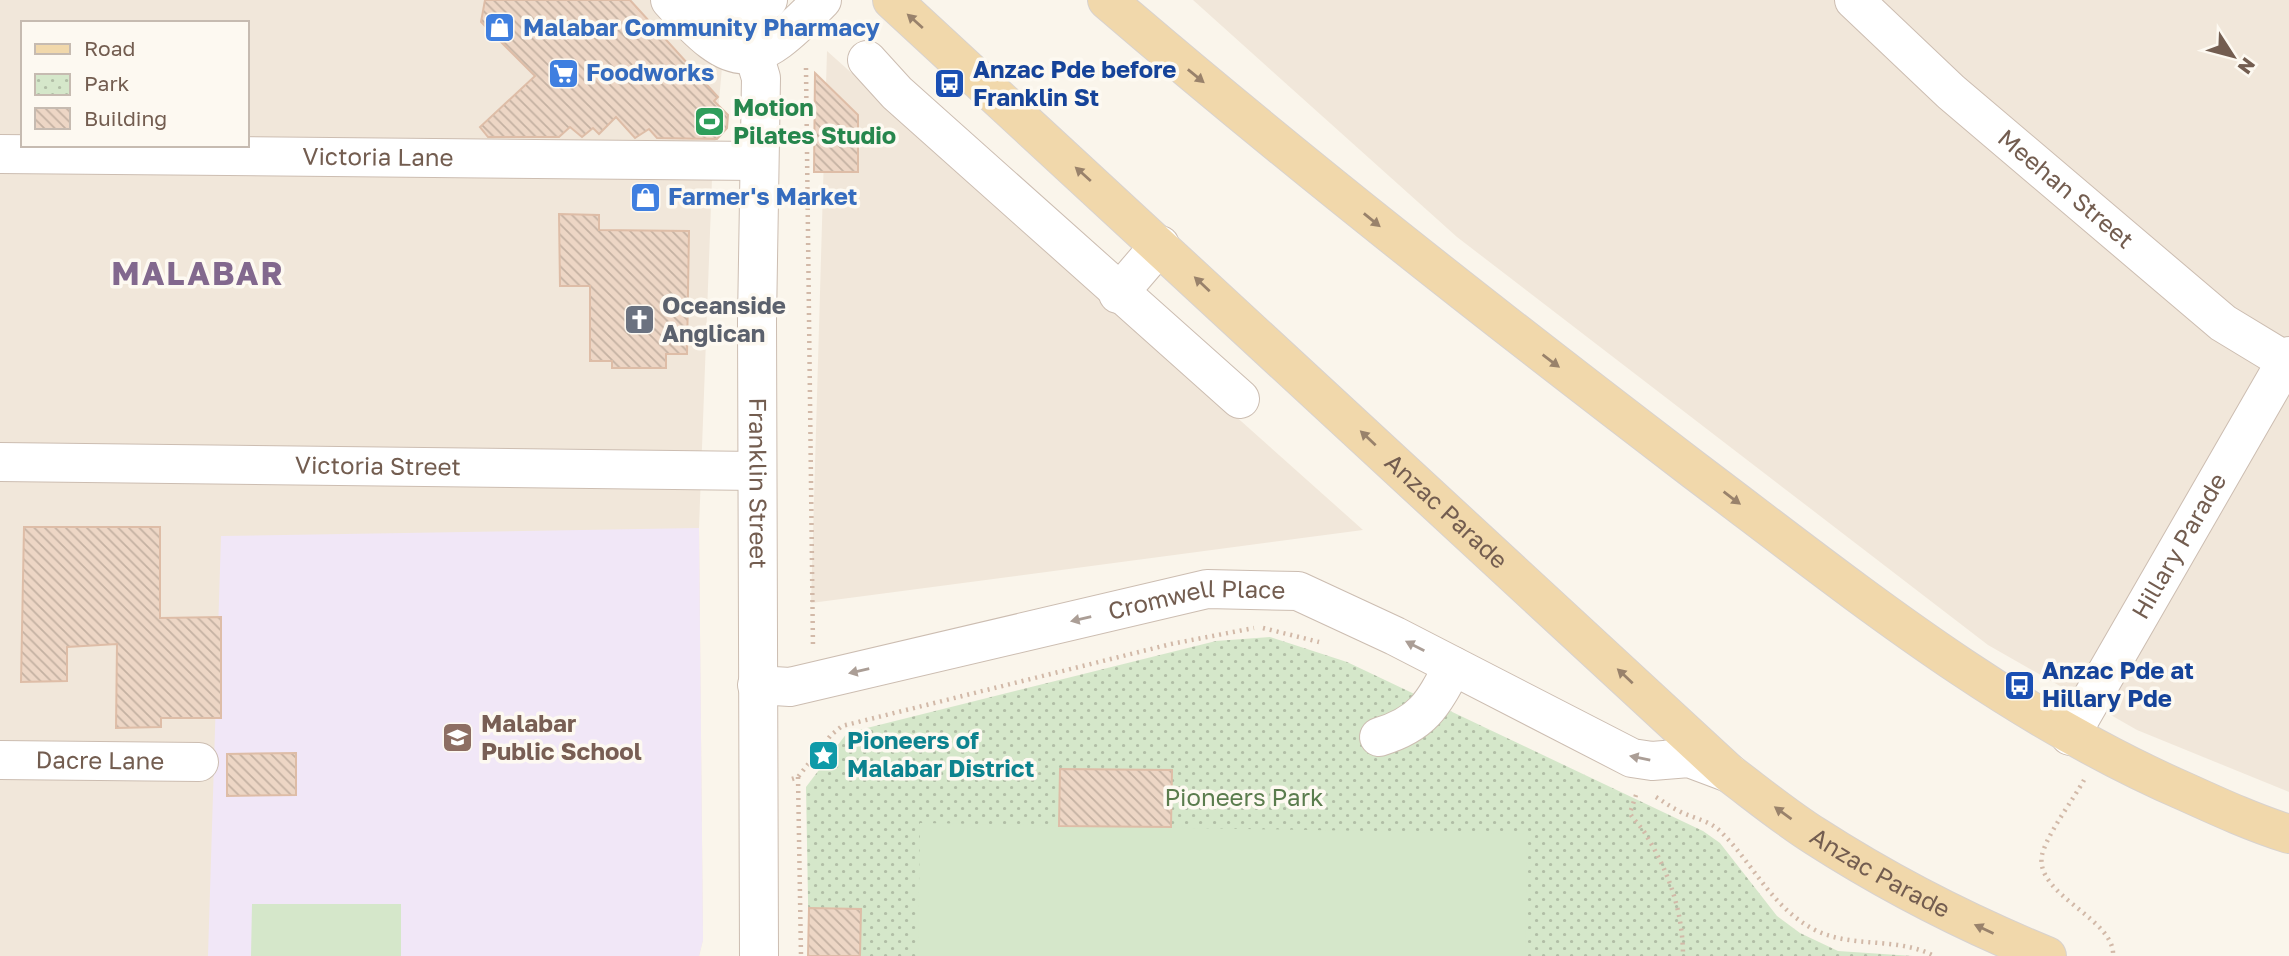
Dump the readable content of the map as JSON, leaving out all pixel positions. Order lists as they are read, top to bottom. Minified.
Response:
{"streets":{"main road":["Anzac Parade"],"street":["Victoria Lane","Meehan Street","Victoria Street","Franklin Street","Hillary Parade","Cromwell Place","Dacre Lane"]},"crossings":[["Victoria Lane","Franklin Street"],["Meehan Street","Hillary Parade"],["Victoria Street","Franklin Street"],["Franklin Street","Cromwell Place"],["Anzac Parade","Cromwell Place"]],"one_way":["Cromwell Place"],"districts":["MALABAR"],"parks":["Pioneers Park"],"places":{"shop":["Malabar Community Pharmacy","Farmer's Market"],"supermarket":["Foodworks"],"bus stop":["Anzac Pde before Franklin St","Anzac Pde at Hillary Pde"],"sports":["Motion Pilates Studio"],"church":["Oceanside Anglican"],"school or university":["Malabar Public School"],"place":["Pioneers of Malabar District"]},"legend":["Road","Park","Building"],"north":"bottom right"}
